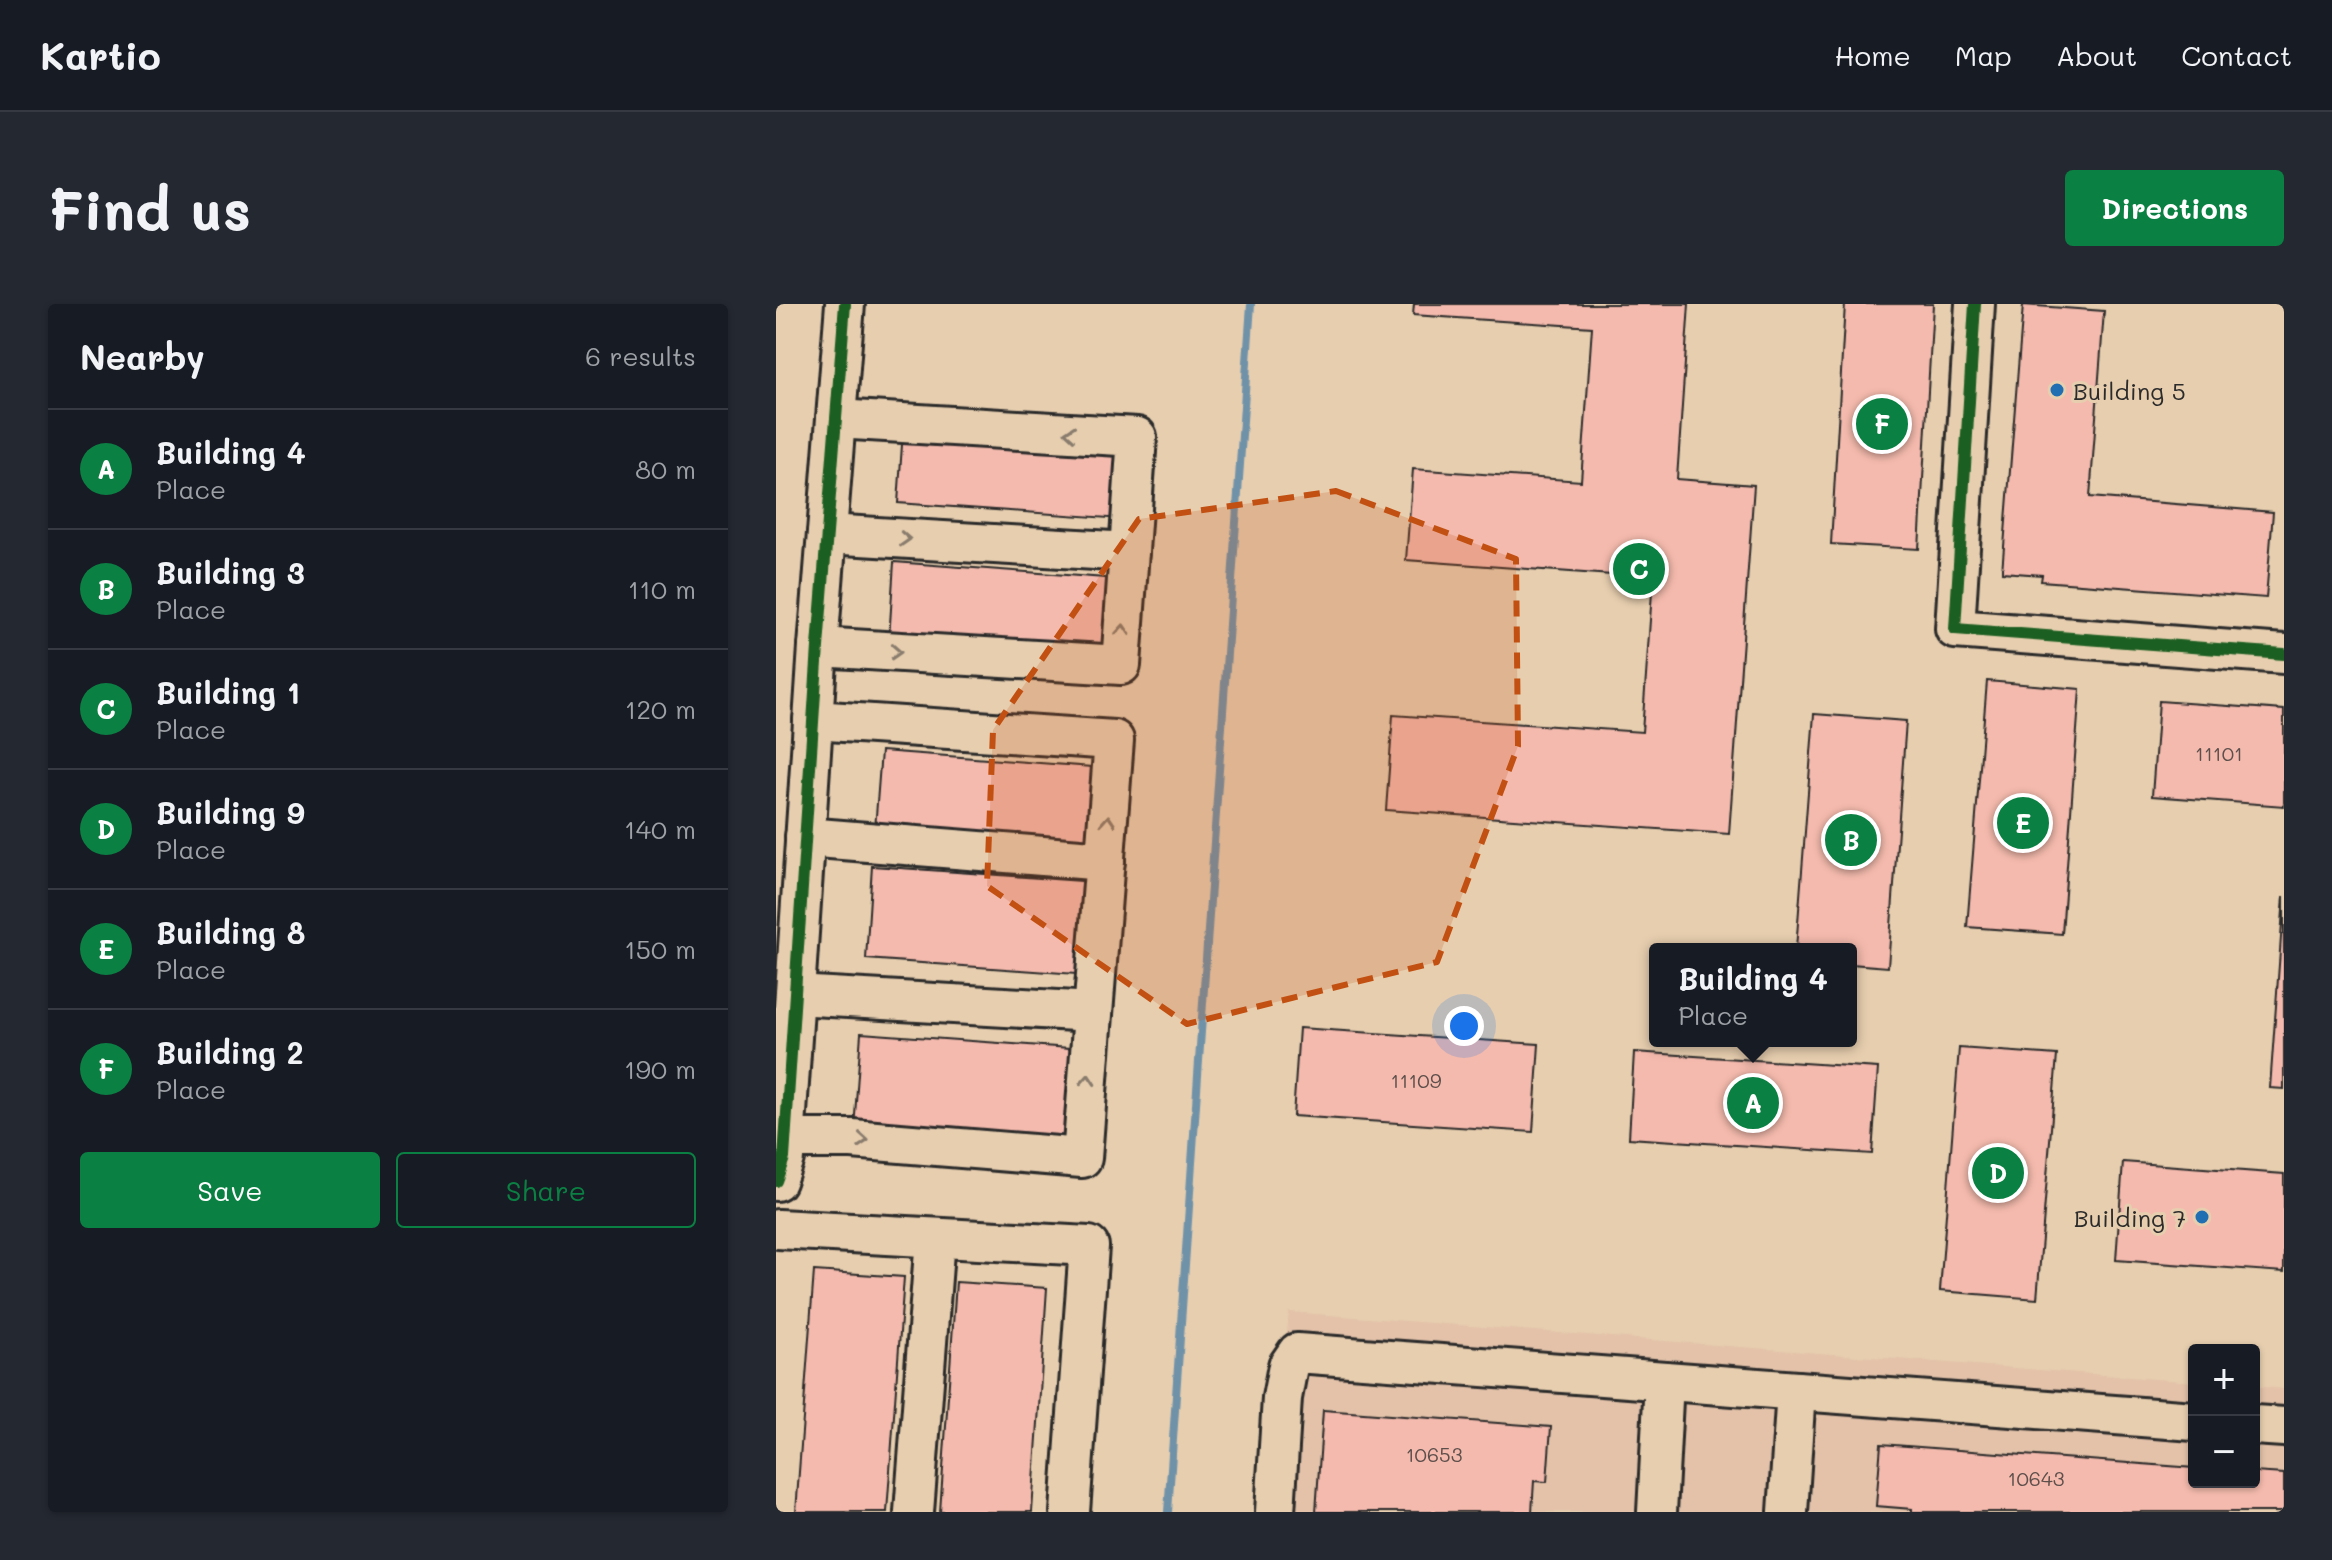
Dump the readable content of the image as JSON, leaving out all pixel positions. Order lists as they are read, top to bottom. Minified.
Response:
{"places":["Building 5","Building 7"],"house_numbers":["11101","11109","10653","10643"],"page":{"header":"Kartio","nav":["Home","Map","About","Contact"],"buttons":["Directions",["Save","Share"]],"title":"Find us","heading":["Nearby","6 results"],"pins":["F","C","E","B","A","D"],"list":[{"mark":"A","name":"Building 4","note":"Place","value":"80 m"},{"mark":"B","name":"Building 3","note":"Place","value":"110 m"},{"mark":"C","name":"Building 1","note":"Place","value":"120 m"},{"mark":"D","name":"Building 9","note":"Place","value":"140 m"},{"mark":"E","name":"Building 8","note":"Place","value":"150 m"},{"mark":"F","name":"Building 2","note":"Place","value":"190 m"}],"popup":["Building 4","Place"],"map_buttons":["+","−"]}}
